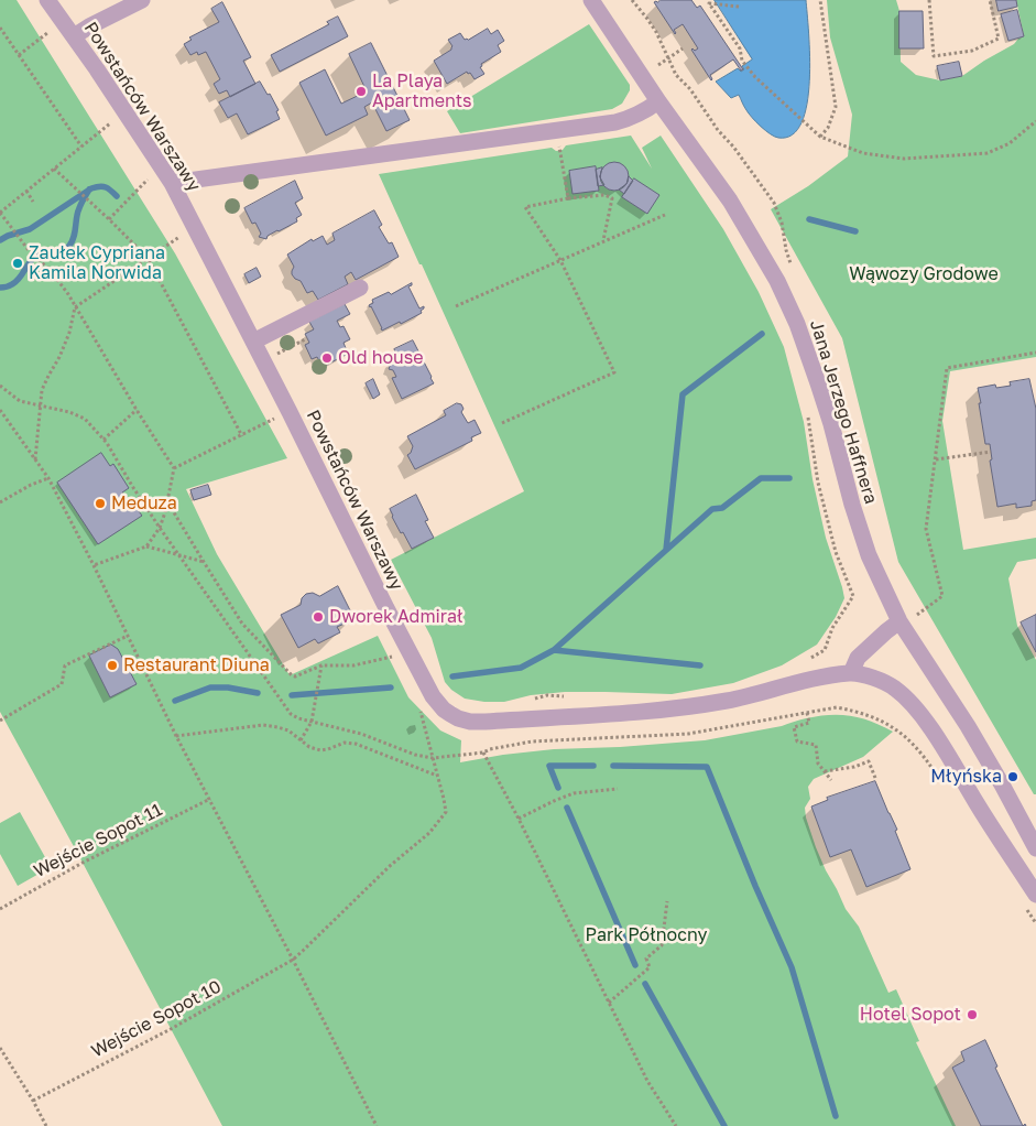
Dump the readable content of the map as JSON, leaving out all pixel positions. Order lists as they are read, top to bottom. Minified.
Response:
{"streets":{"street":["Powstańców Warszawy","Jana Jerzego Haffnera"],"path":["Wejście Sopot 11","Wejście Sopot 10"]},"parks":["Wąwozy Grodowe","Park Północny"],"places":["La Playa Apartments","Zaułek Cypriana Kamila Norwida","Old house","Meduza","Dworek Admirał","Restaurant Diuna","Młyńska","Hotel Sopot"]}
